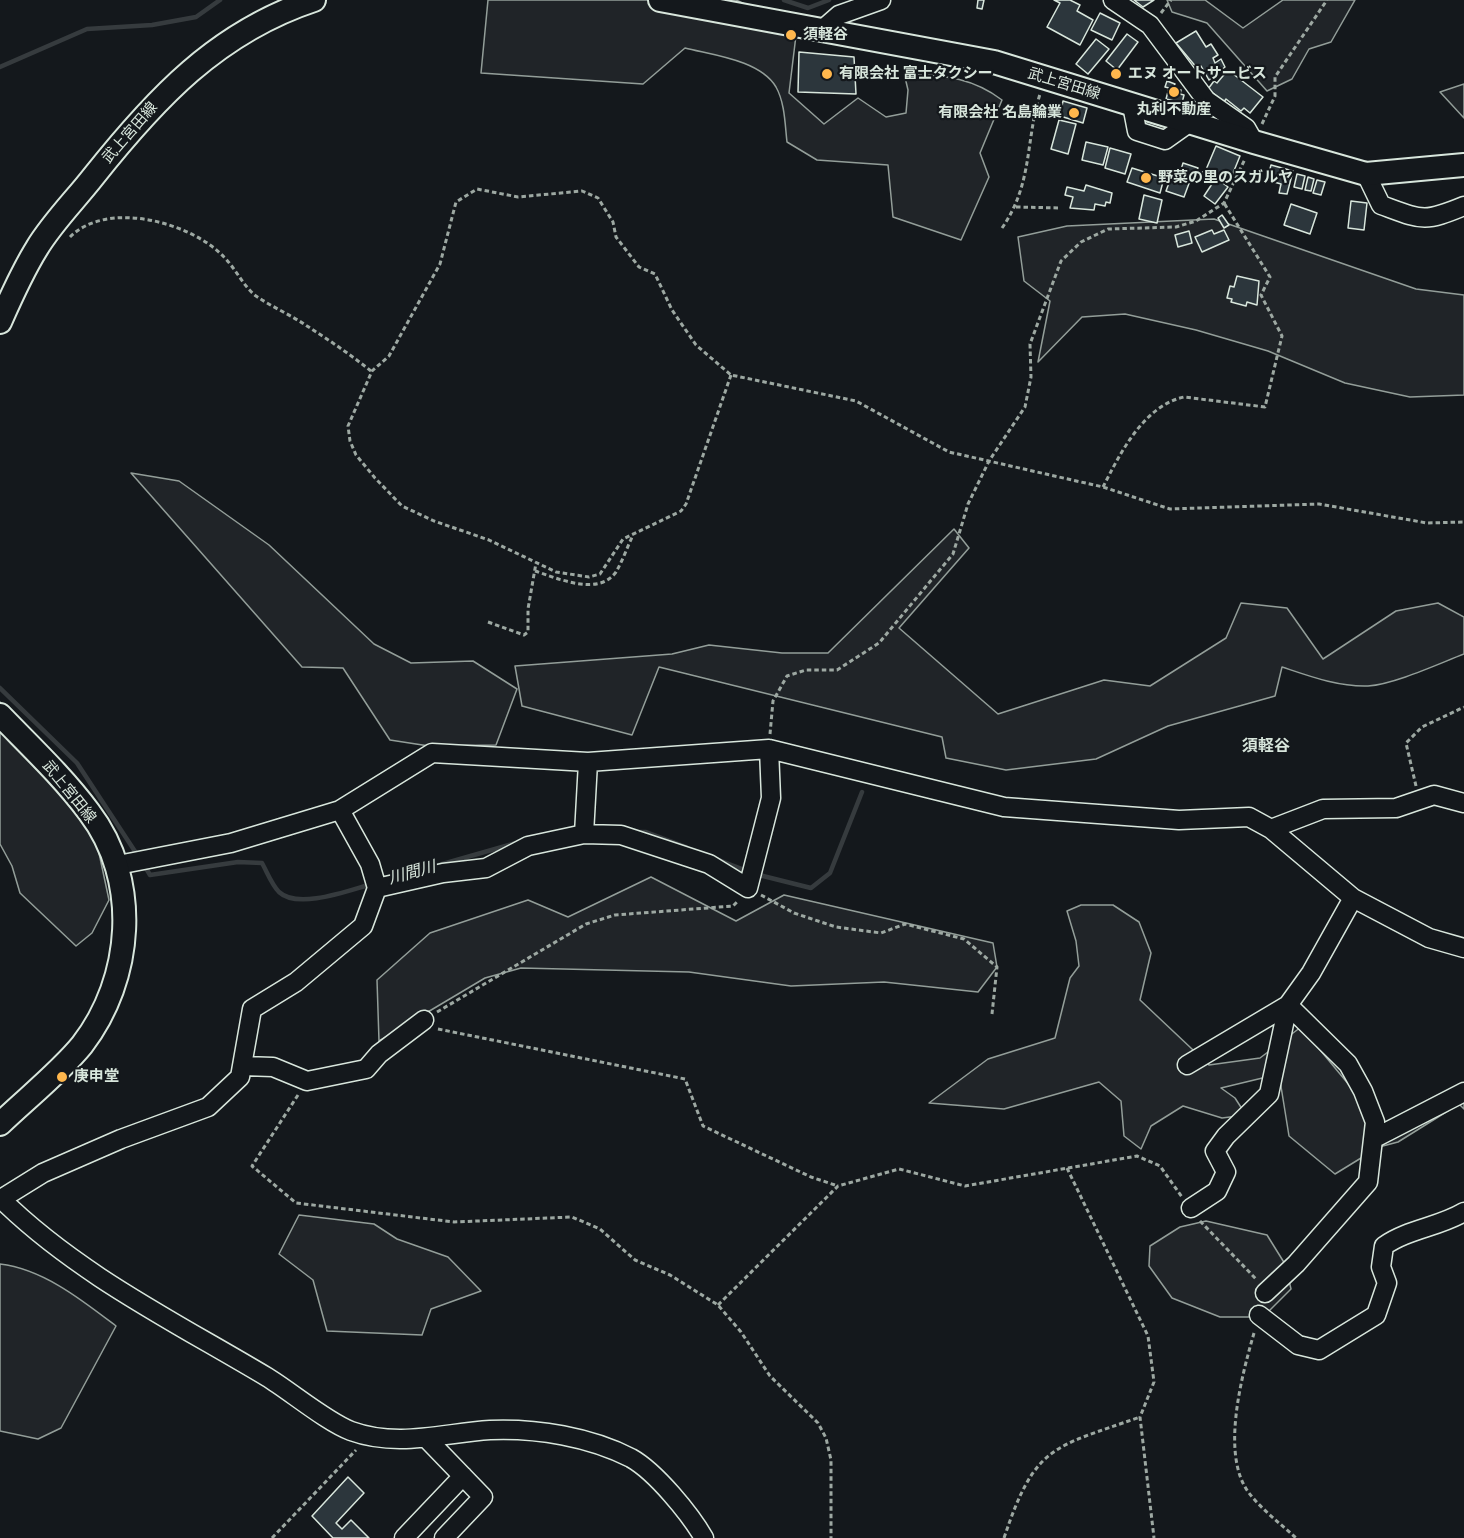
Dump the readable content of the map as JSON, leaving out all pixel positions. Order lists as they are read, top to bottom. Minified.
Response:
{"streets":{"main road":["武上宮田線"]},"districts":["須軽谷"],"water":["川間川"],"places":["須軽谷","有限会社 富士タクシー","エヌ オートサービス","丸利不動産","有限会社 名島輪業","野菜の里のスガルヤ","庚申堂"]}
